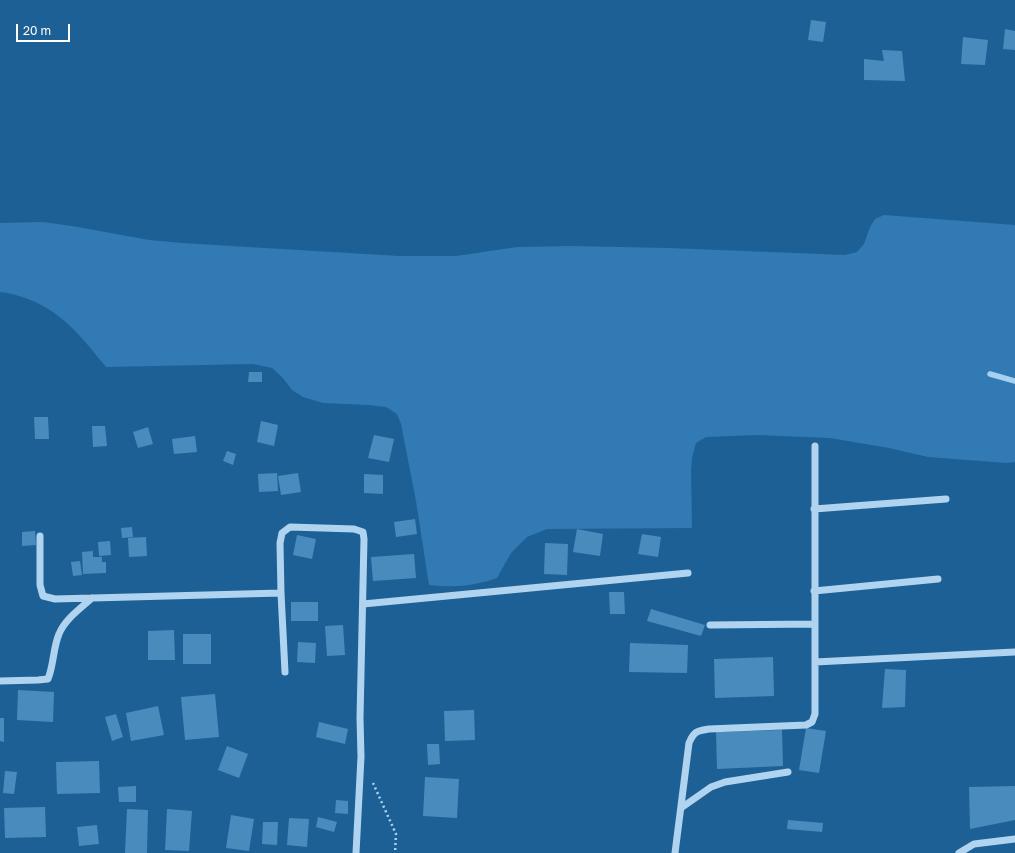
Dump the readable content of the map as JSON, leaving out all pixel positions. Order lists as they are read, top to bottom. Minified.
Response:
{"scale_bar":"20 m"}
